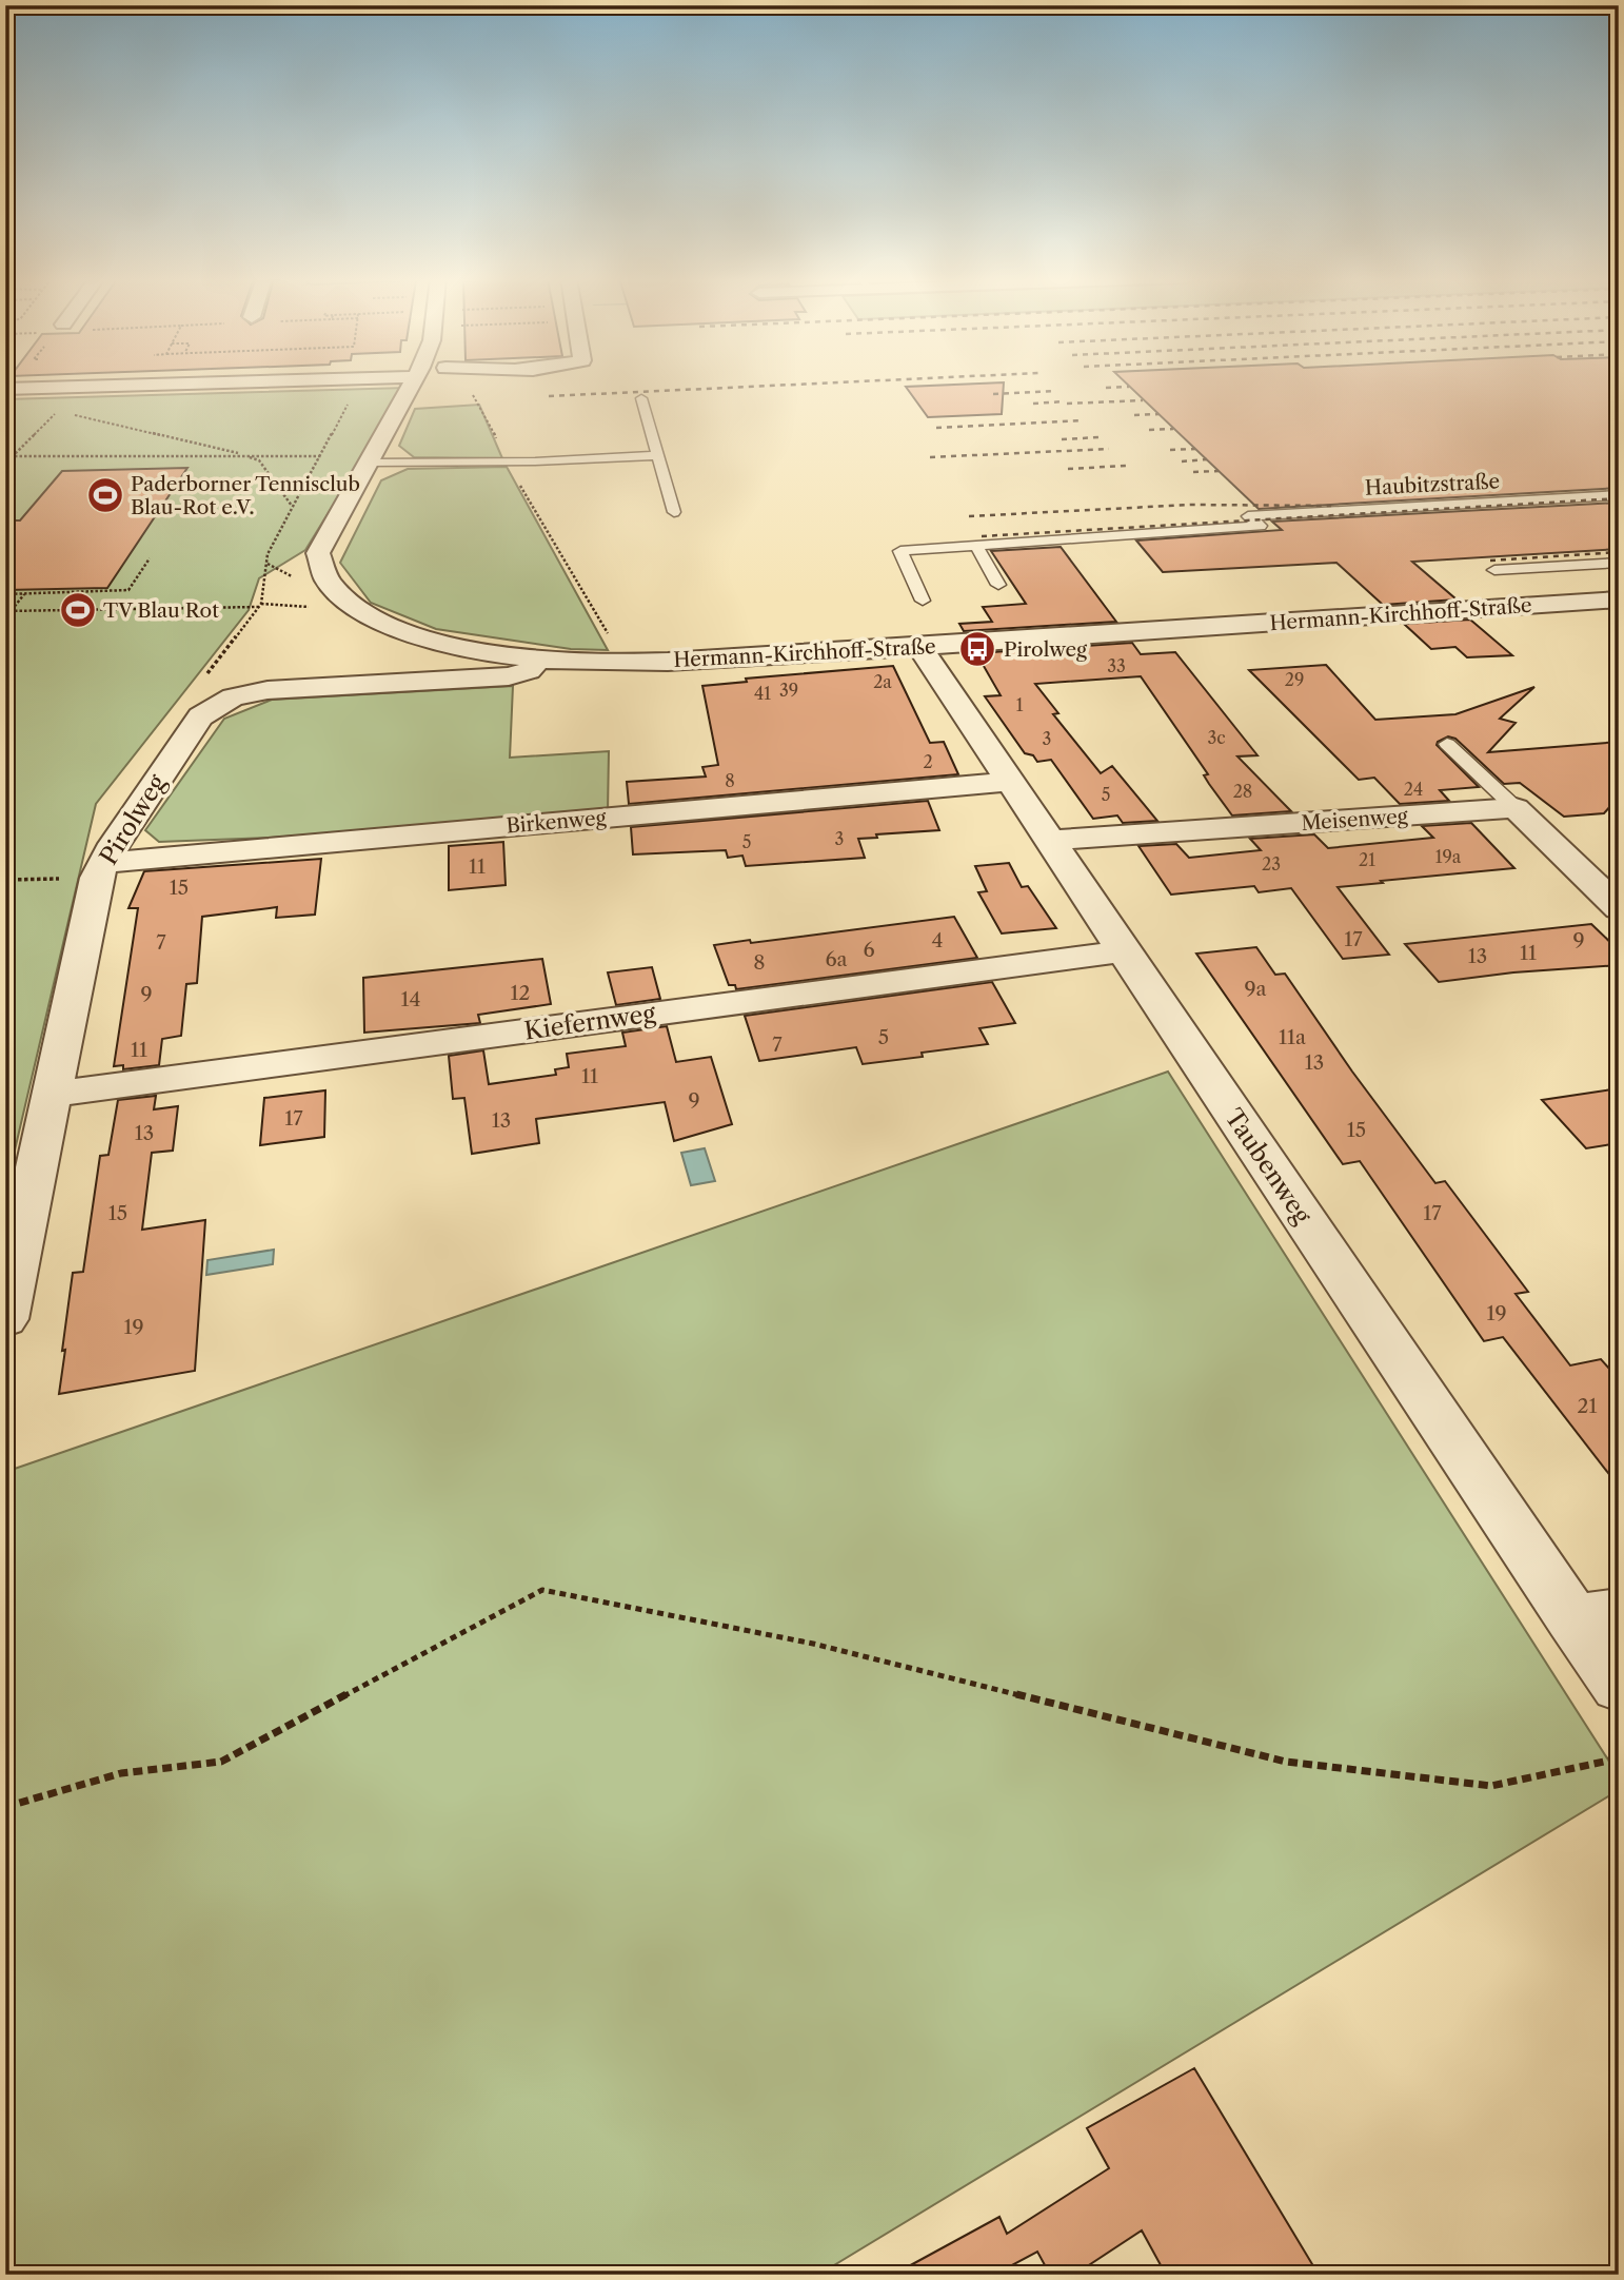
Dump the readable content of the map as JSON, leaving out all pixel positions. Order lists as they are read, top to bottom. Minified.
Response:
{"streets":{"street":["Hermann-Kirchhoff-Straße","Pirolweg","Meisenweg","Birkenweg","Kiefernweg","Taubenweg"],"lane":["Haubitzstraße"]},"crossings":[["Hermann-Kirchhoff-Straße","Pirolweg"],["Hermann-Kirchhoff-Straße","Taubenweg"],["Pirolweg","Birkenweg"],["Pirolweg","Kiefernweg"],["Meisenweg","Taubenweg"],["Birkenweg","Taubenweg"],["Kiefernweg","Taubenweg"]],"places":{"sports":["Paderborner Tennisclub Blau-Rot e.V.","TV Blau Rot"],"bus stop":["Pirolweg"]},"house_numbers":["33","29","2a","39","41","1","3c","3","2","8","24","28","5","3","5","19a","21","23","11","15","17","4","9","7","6","11","13","6a","8","9a","12","9","14","5","11a","7","11","13","11","9","17","13","15","13","15","17","19","19","21"]}
